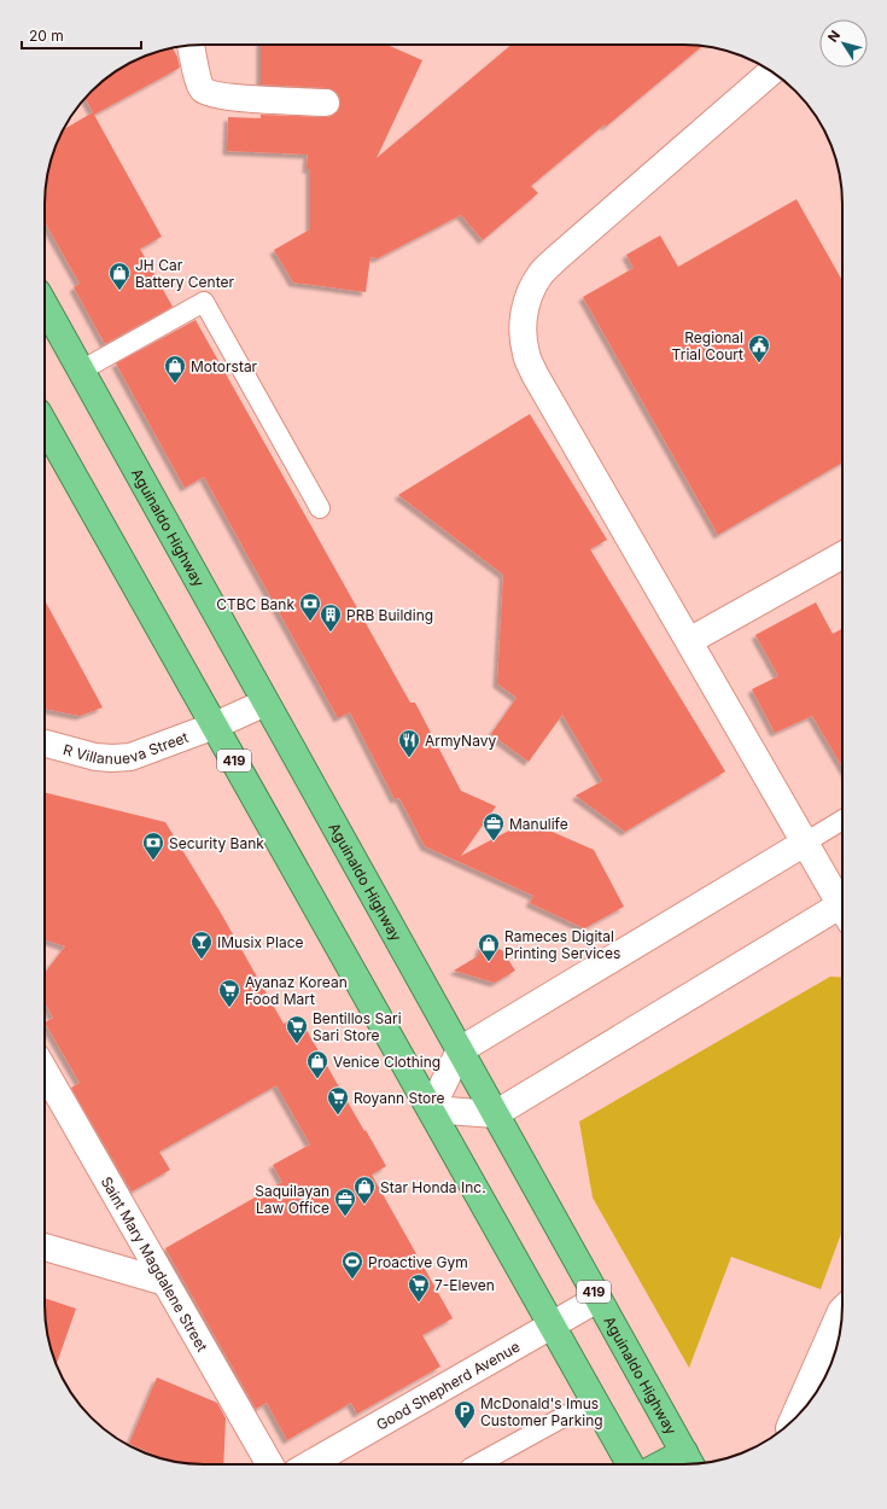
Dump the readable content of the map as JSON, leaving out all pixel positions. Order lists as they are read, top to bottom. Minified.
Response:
{"streets":{"highway":["Aguinaldo Highway","419"],"street":["R Villanueva Street","Saint Mary Magdalene Street","Good Shepherd Avenue"]},"crossings":[["Aguinaldo Highway","R Villanueva Street"],["Aguinaldo Highway","Good Shepherd Avenue"],["R Villanueva Street","419"],["419","Good Shepherd Avenue"]],"places":{"shop":["JH Car Battery Center","Motorstar","Rameces Digital Printing Services","Venice Clothing","Star Honda Inc."],"public building":["Regional Trial Court"],"bank":["CTBC Bank","Security Bank"],"building":["PRB Building"],"restaurant":["ArmyNavy"],"office":["Manulife","Saquilayan Law Office"],"bar":["IMusix Place"],"supermarket":["Ayanaz Korean Food Mart","Bentillos Sari Sari Store","Royann Store","7-Eleven"],"sports":["Proactive Gym"],"parking":["McDonald's Imus Customer Parking"]},"scale_bar":"20 m","north":"top left"}
